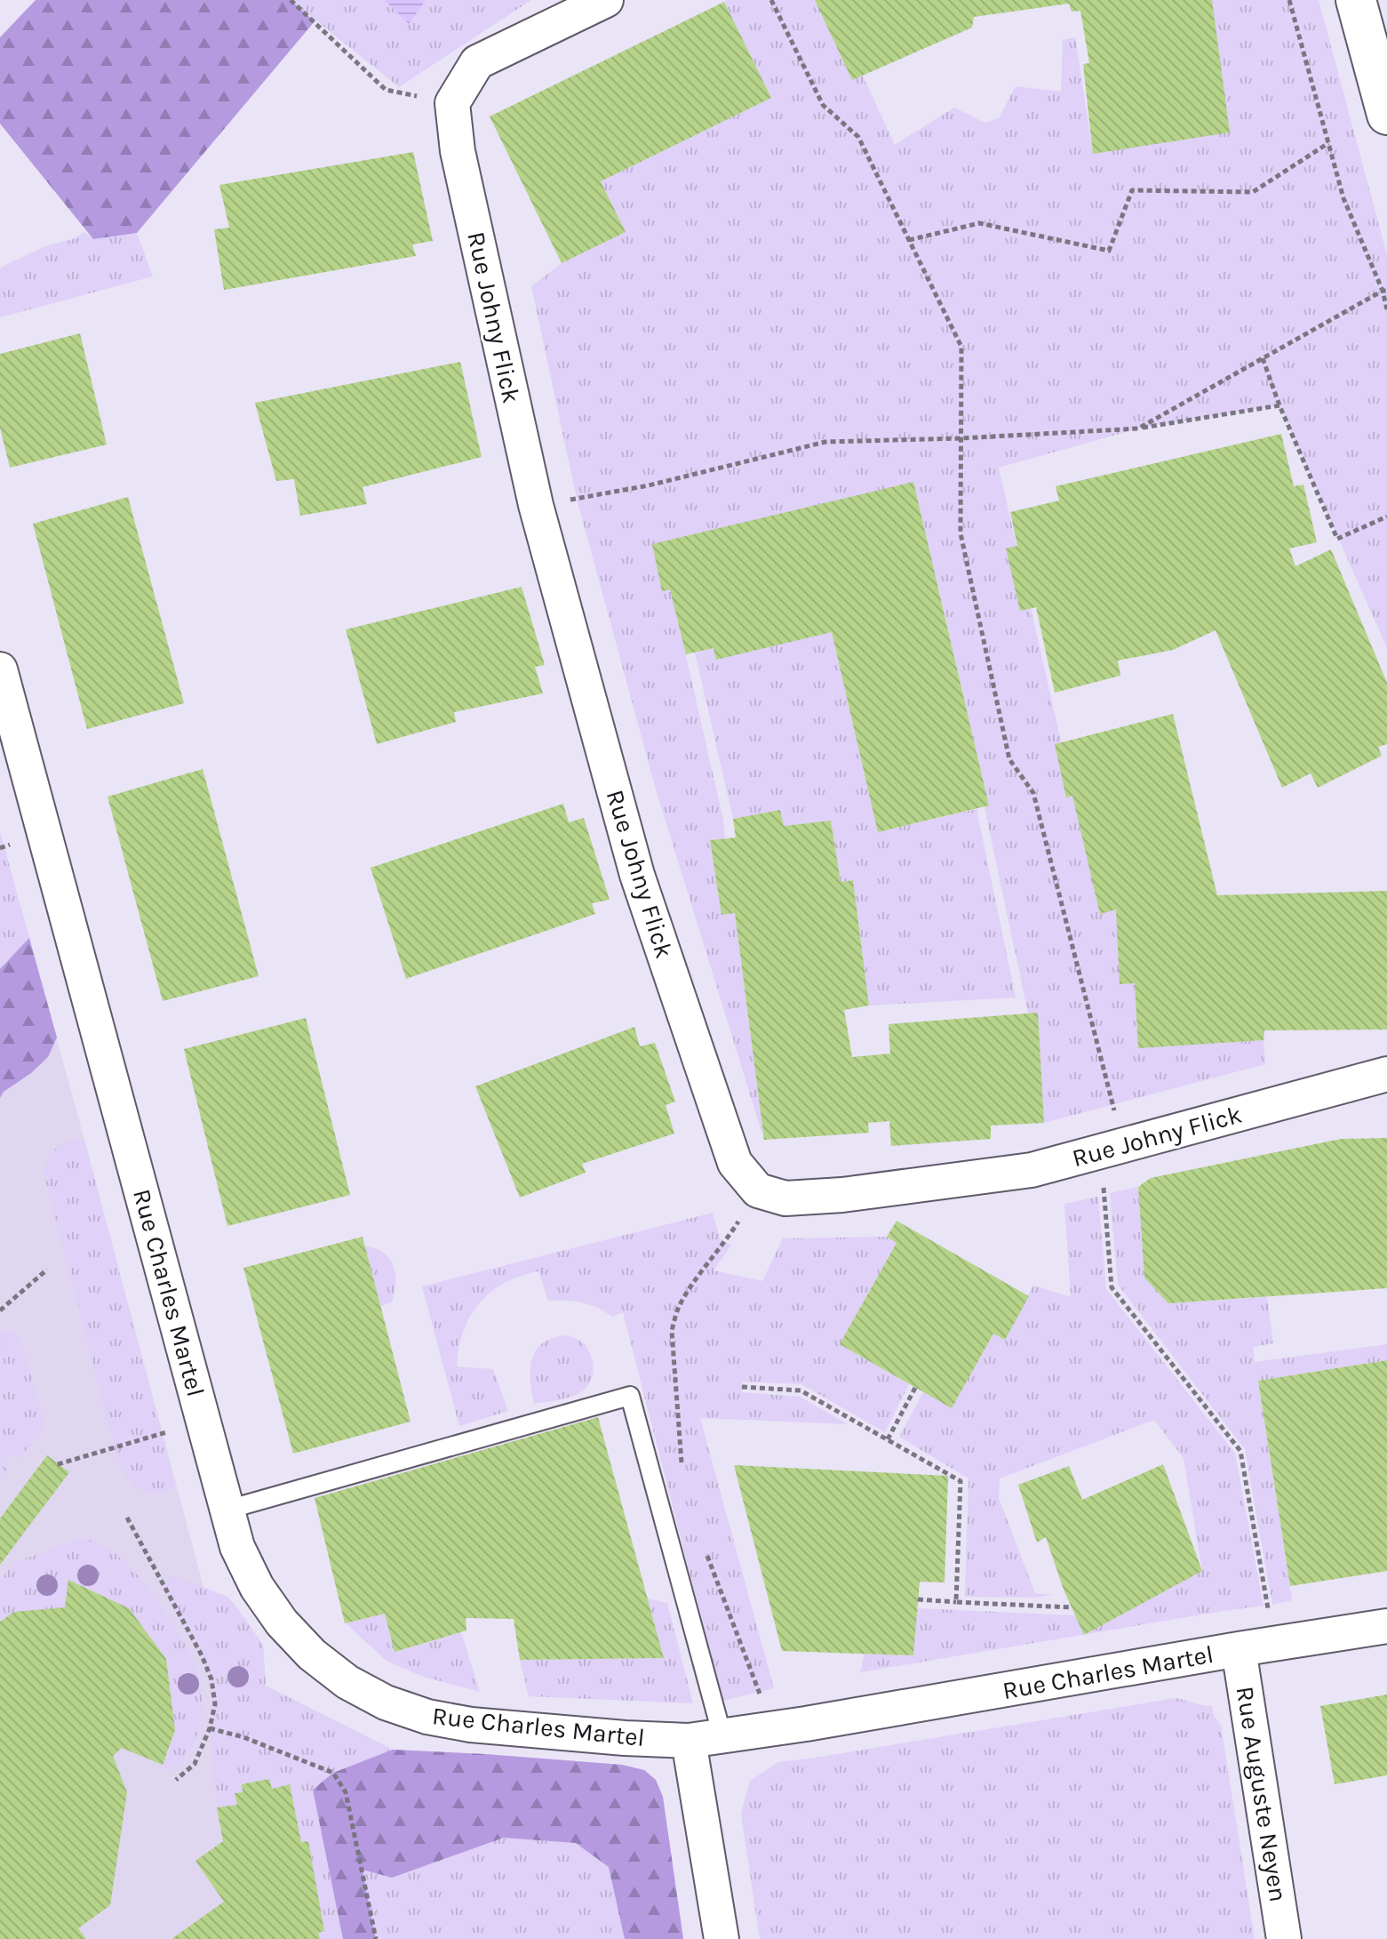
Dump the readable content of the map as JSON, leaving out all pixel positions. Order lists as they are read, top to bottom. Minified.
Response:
{"streets":{"street":["Rue Johny Flick","Rue Charles Martel","Rue Auguste Neyen"]},"crossings":[["Rue Charles Martel","Rue Auguste Neyen"]]}
